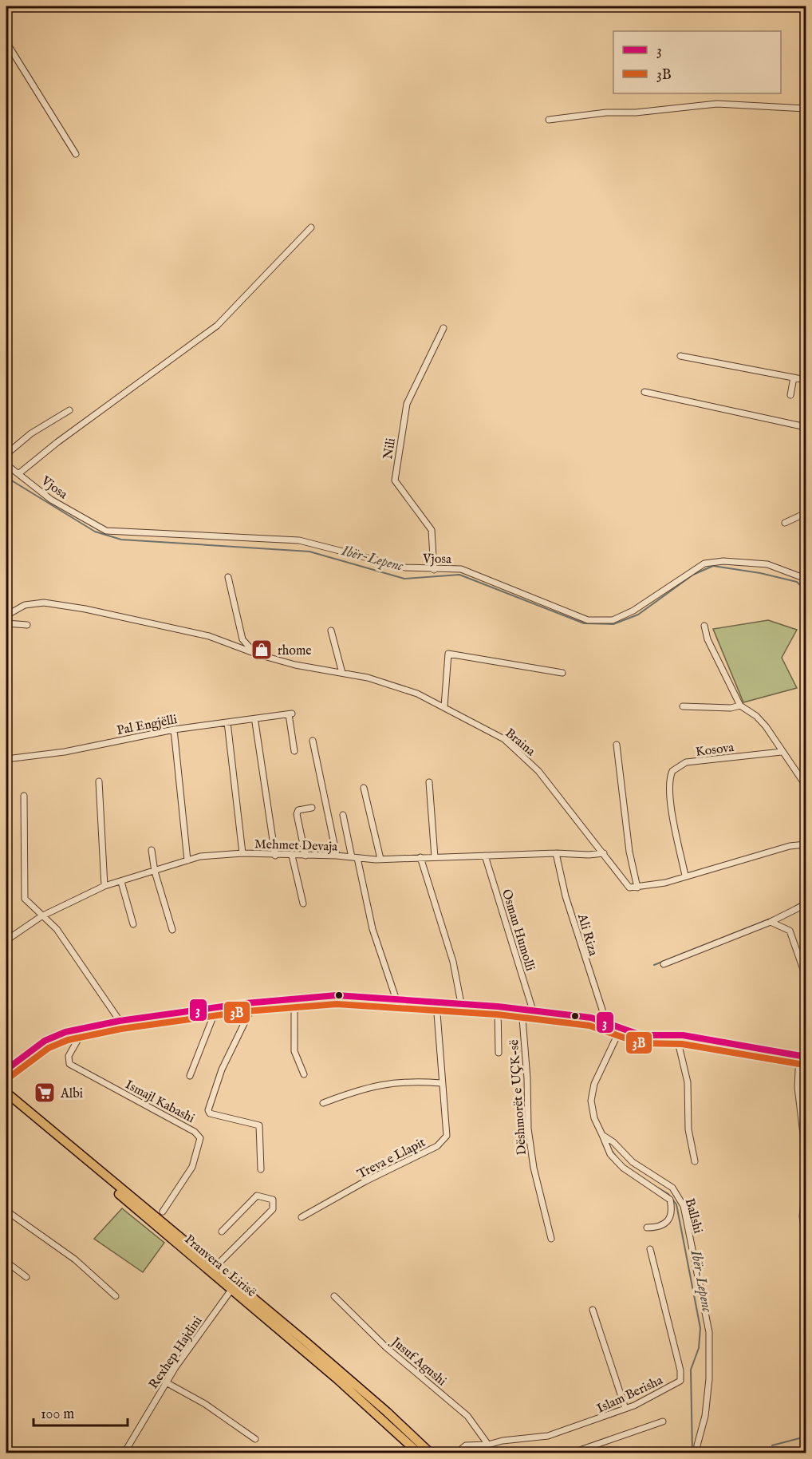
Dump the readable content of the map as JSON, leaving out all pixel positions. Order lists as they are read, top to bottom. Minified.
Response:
{"streets":{"main road":["Pranvera e Lirisë"],"street":["Nili","Vjosa","Pal Engjëlli","Braina","Kosova","Mehmet Devaja","Osman Humolli","Ali Riza","Dëshmorët e UÇK-së","Ismajl Kabashi","Treva e Llapit","Ballshi","Rexhep Hajdini","Jusuf Agushi","Islam Berisha"]},"crossings":[["Nili","Vjosa"],["Braina","Mehmet Devaja"],["Mehmet Devaja","Osman Humolli"],["Mehmet Devaja","Ali Riza"],["Pranvera e Lirisë","Rexhep Hajdini"],["Jusuf Agushi","Islam Berisha"]],"water":["Ibër-Lepenc"],"places":{"shop":["rhome"],"supermarket":["Albi"]},"lines":["transit line 3","transit line 3B"],"legend":["3","3B"],"scale_bar":"100 m"}
